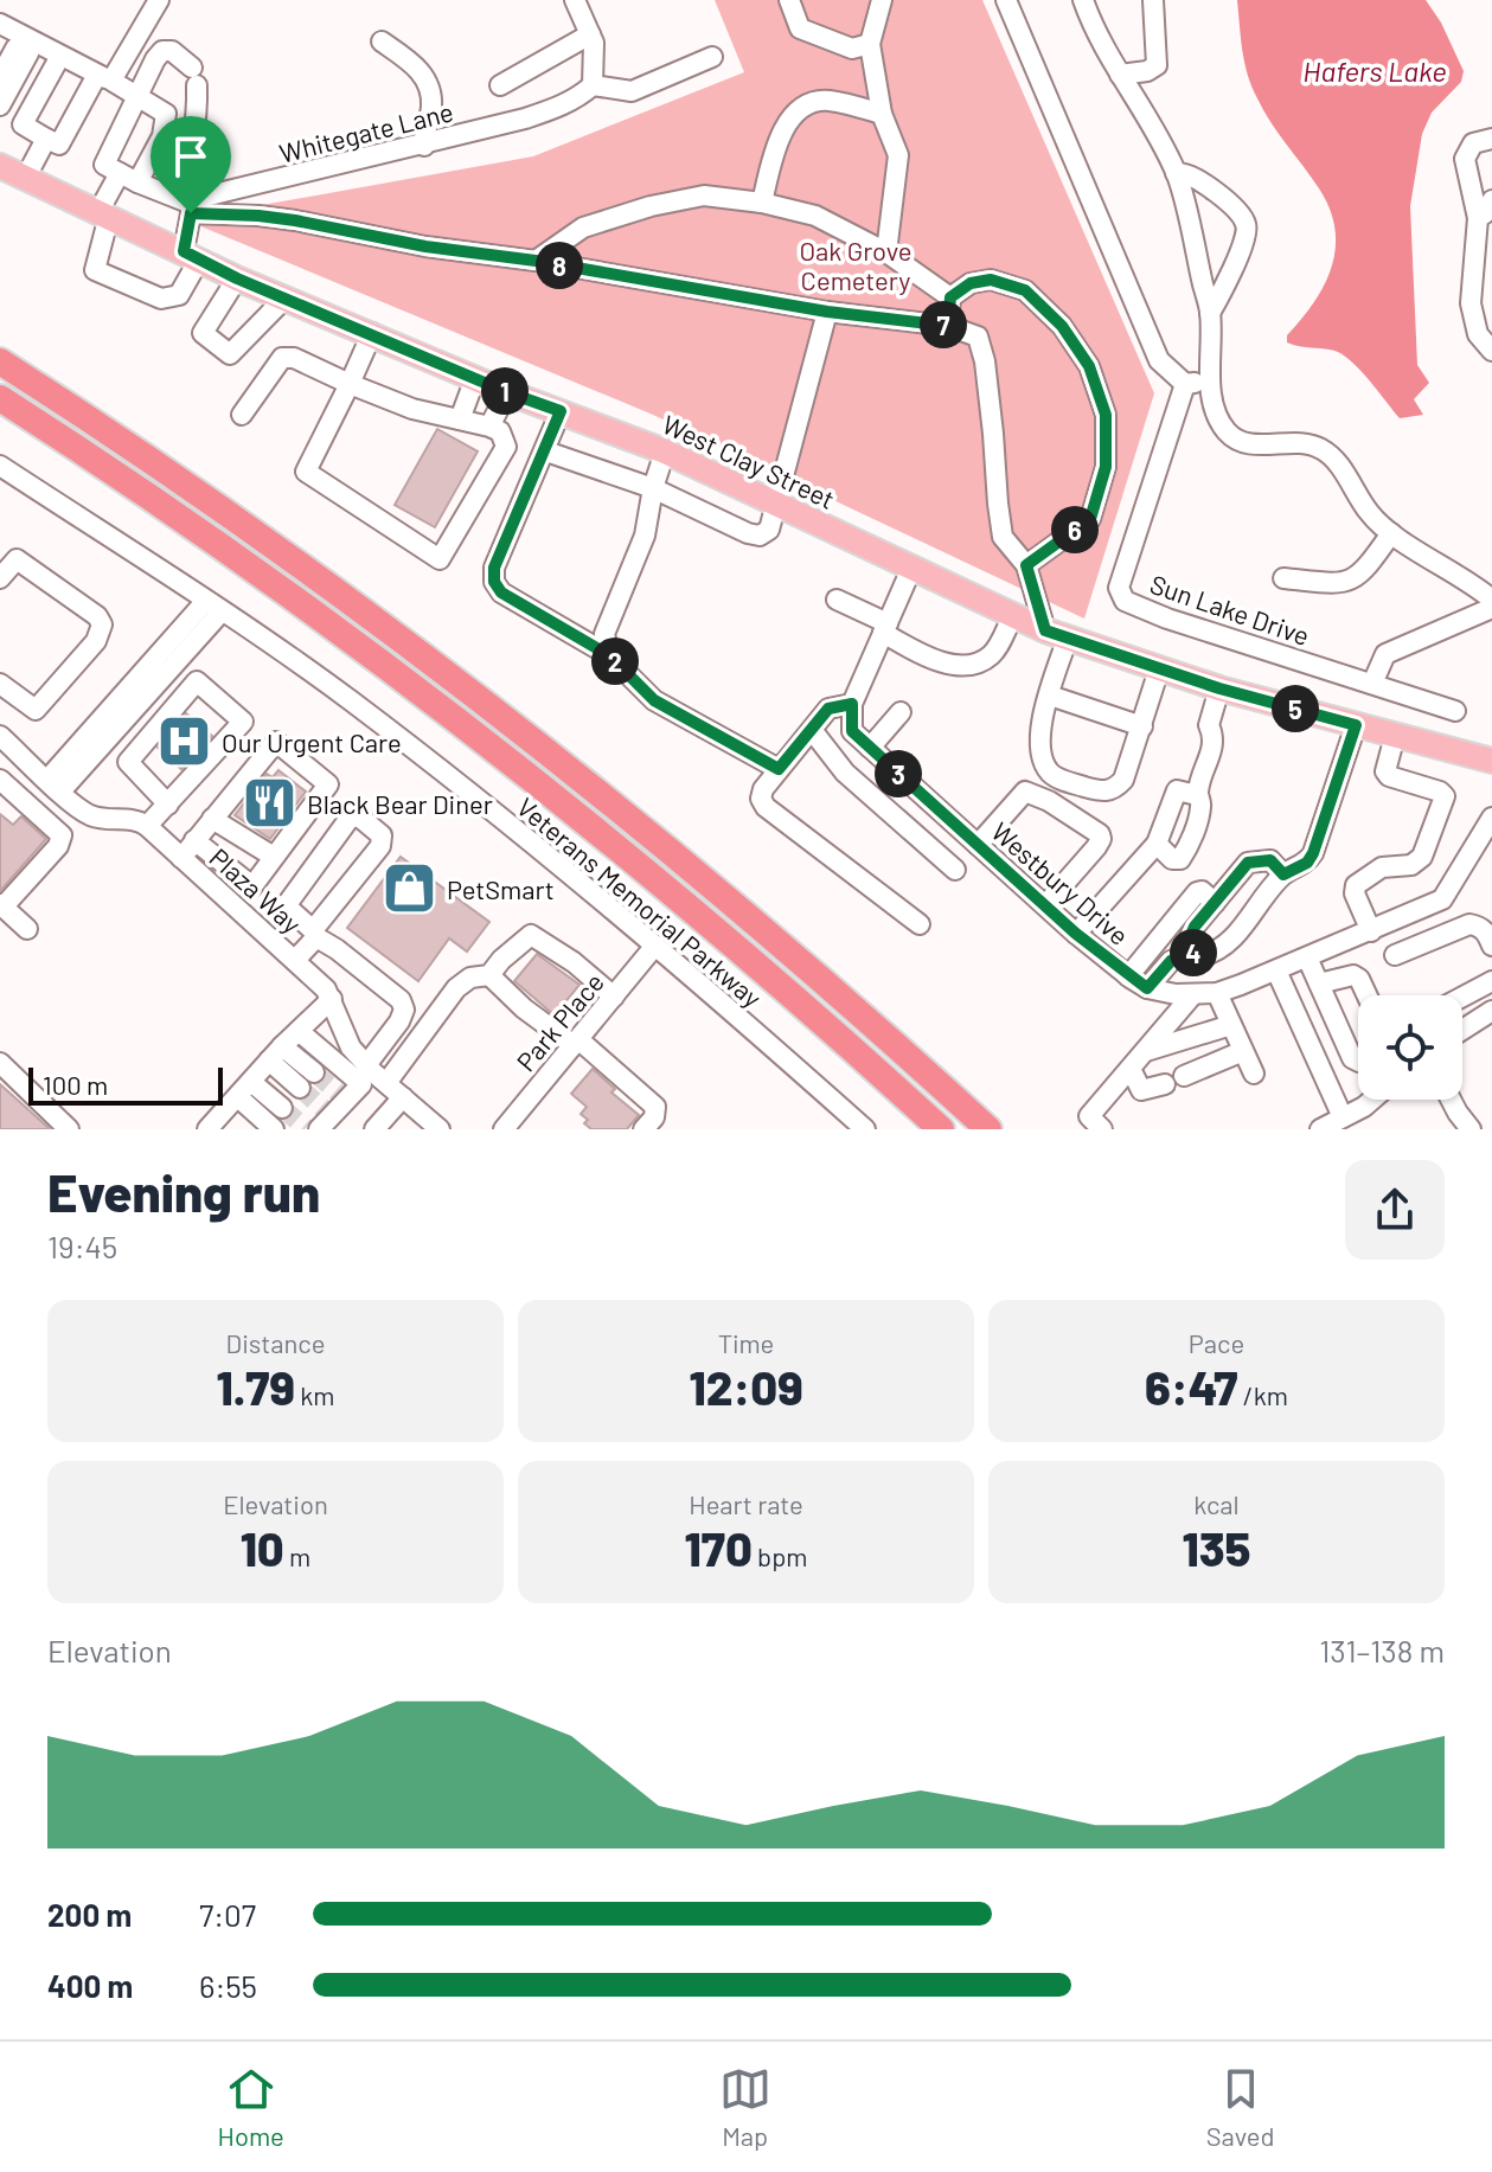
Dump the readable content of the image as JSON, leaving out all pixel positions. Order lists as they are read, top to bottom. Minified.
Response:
{"streets":{"main road":["West Clay Street"],"street":["Whitegate Lane","Sun Lake Drive","Westbury Drive","Plaza Way","Veterans Memorial Parkway","Park Place"]},"crossings":[["Veterans Memorial Parkway","Park Place"]],"water":["Hafers Lake"],"parks":["Oak Grove Cemetery"],"places":{"hospital":["Our Urgent Care"],"restaurant":["Black Bear Diner"],"shop":["PetSmart"]},"scale_bar":"100 m","page":{"pins":["8","7","1","6","2","5","3","4"],"scale":"100 m","heading":["Evening run","19:45"],"stats":[["Distance","1.79 km"],["Time","12:09"],["Pace","6:47 /km"],["Elevation","10 m"],["Heart rate","170 bpm"],["kcal","135"]],"chart":["Elevation","131–138 m"],"list":[{"name":"200 m","note":"7:07"},{"name":"400 m","note":"6:55"}],"tabs":["Home","Map","Saved"]}}
